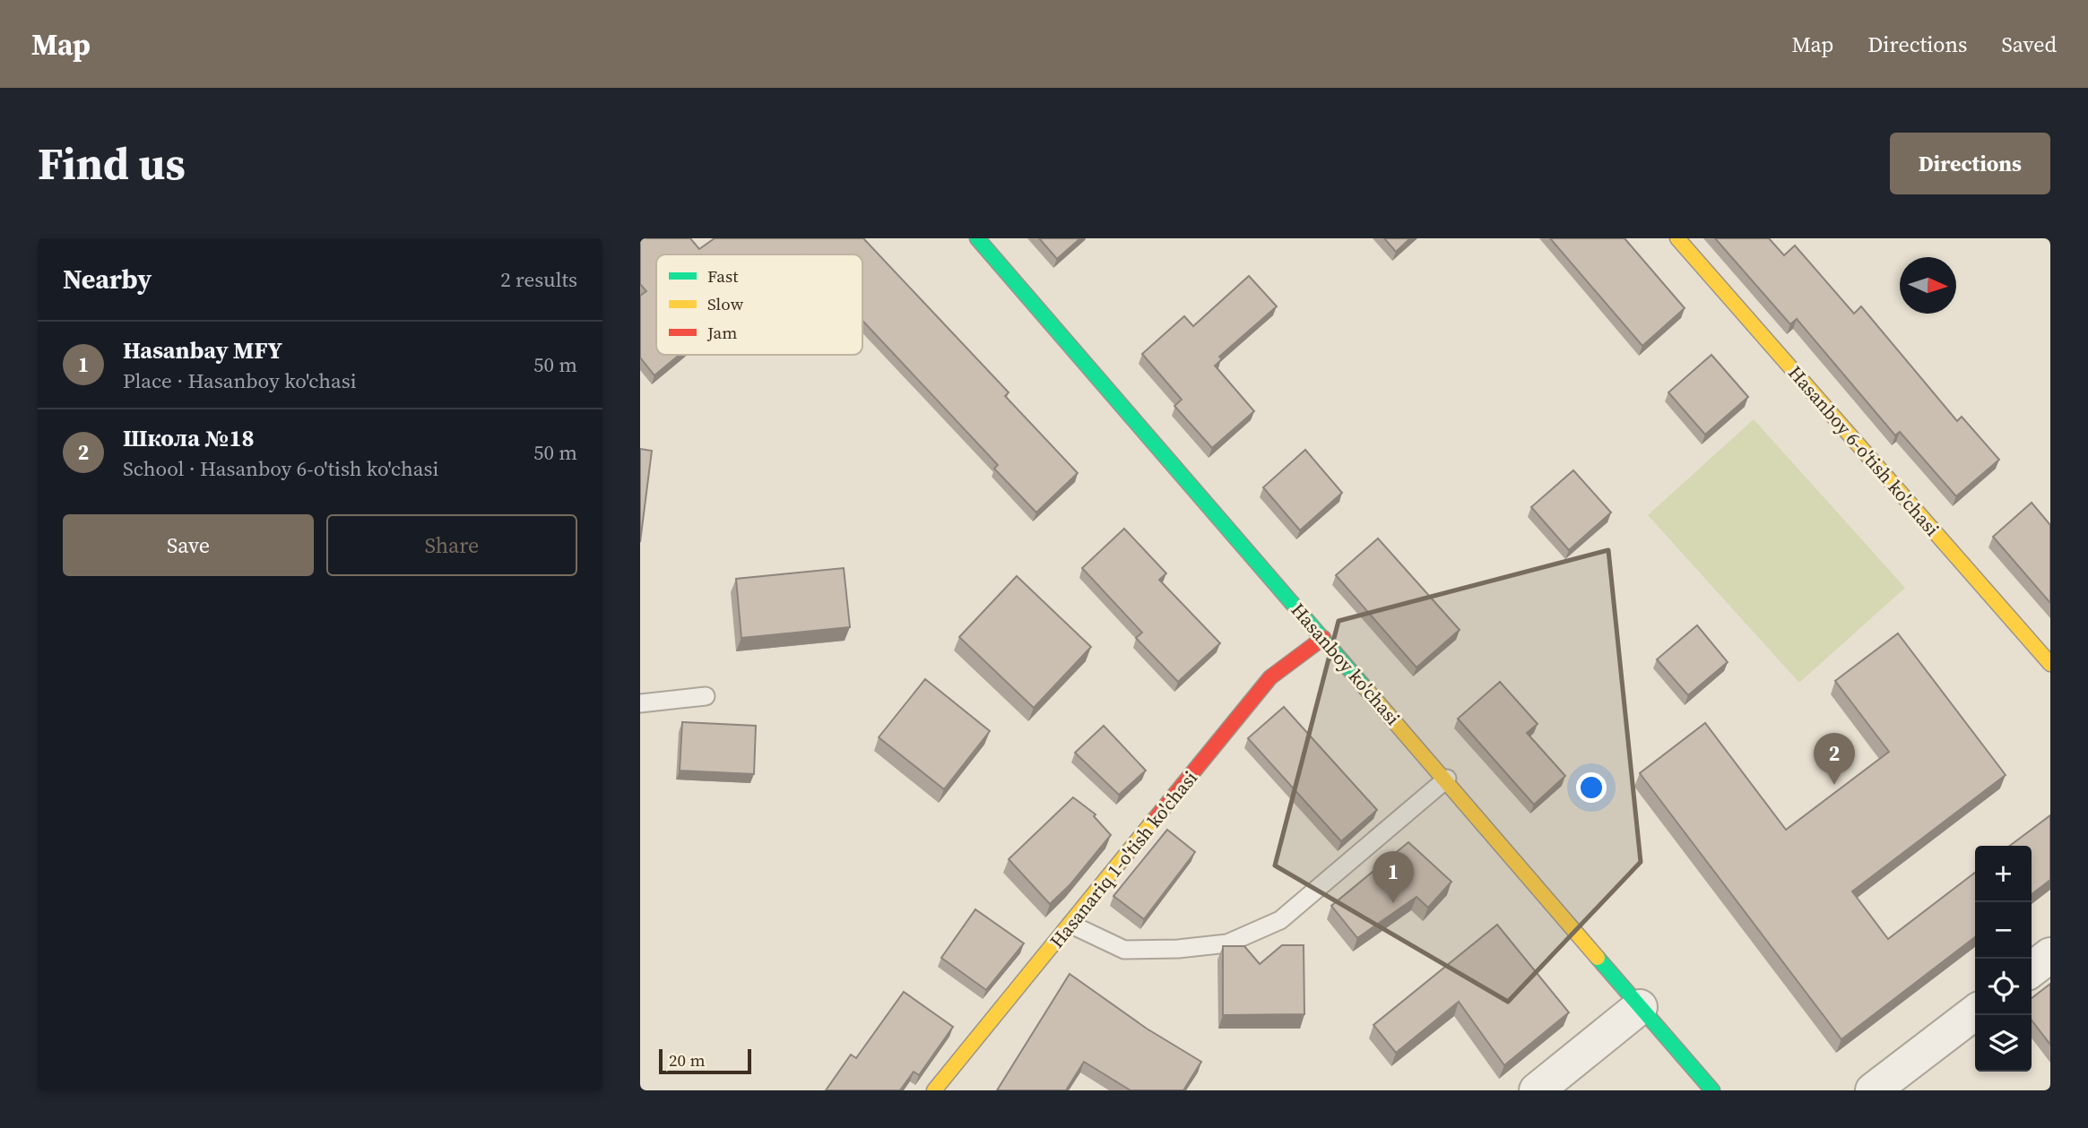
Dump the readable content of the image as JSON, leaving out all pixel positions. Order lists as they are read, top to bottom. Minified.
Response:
{"streets":{"street":["Hasanboy 6-o'tish ko'chasi","Hasanboy ko'chasi","Hasanariq 1-o'tish ko'chasi"]},"crossings":[["Hasanboy ko'chasi","Hasanariq 1-o'tish ko'chasi"]],"legend":["Fast","Slow","Jam"],"scale_bar":"20 m","north":"right","page":{"header":"Map","nav":["Map","Directions","Saved"],"buttons":["Directions",["Save","Share"]],"title":"Find us","heading":["Nearby","2 results"],"list":[{"mark":"1","name":"Hasanbay MFY","note":"Place · Hasanboy ko'chasi","value":"50 m"},{"mark":"2","name":"Школа №18","note":"School · Hasanboy 6-o'tish ko'chasi","value":"50 m"}],"pins":["2","1"],"map_buttons":["+","−"],"scale":"20 m"}}
